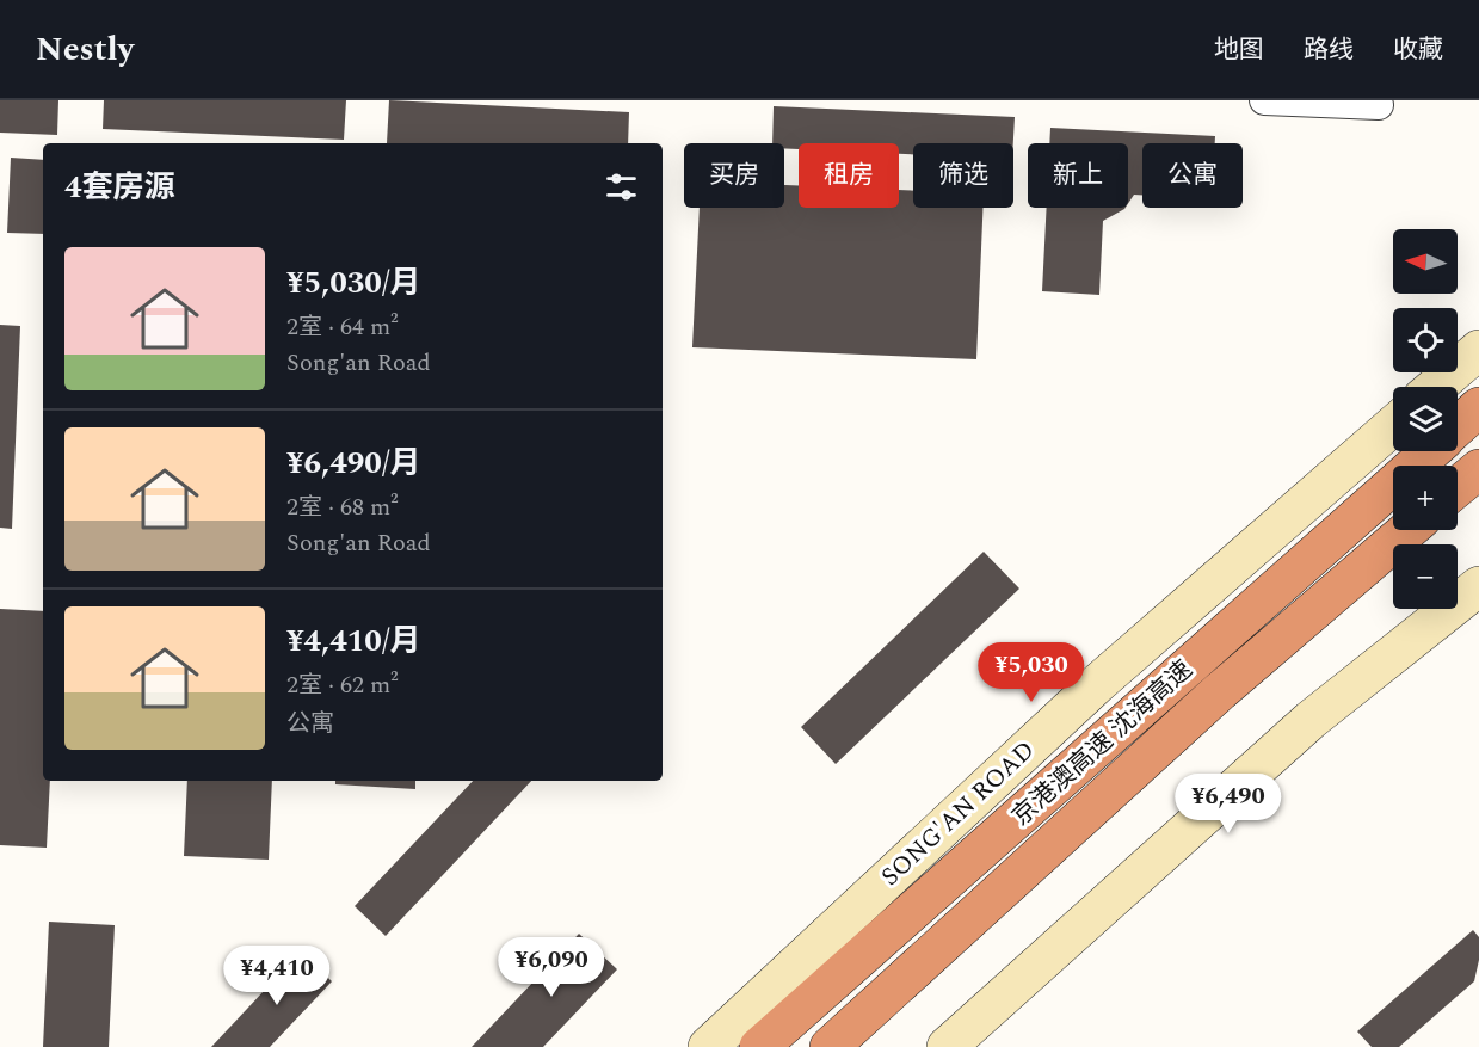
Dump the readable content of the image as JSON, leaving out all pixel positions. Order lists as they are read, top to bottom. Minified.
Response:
{"streets":{"highway":["京港澳高速 沈海高速"],"main road":["SONG'AN ROAD"]},"north":"left","page":{"header":"Nestly","nav":["地图","路线","收藏"],"chip":["买房","租房","筛选","新上","公寓"],"heading":"4套房源","map_buttons":["+","−"],"list":[{"name":"¥5,030/月","note":"2室 · 64 m² · Song'an Road"},{"name":"¥6,490/月","note":"2室 · 68 m² · Song'an Road"},{"name":"¥4,410/月","note":"2室 · 62 m² · 公寓"}],"price":["¥5,030","¥6,490","¥6,090","¥4,410"]}}
